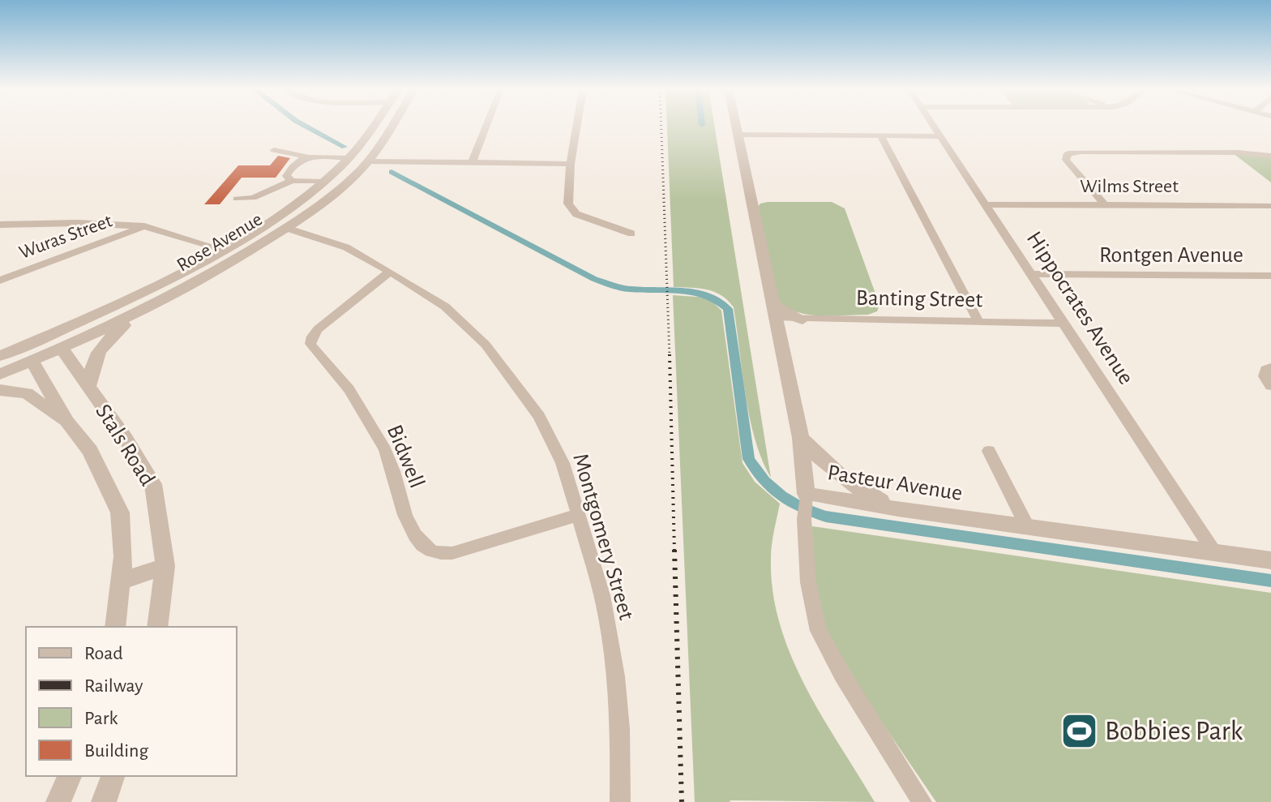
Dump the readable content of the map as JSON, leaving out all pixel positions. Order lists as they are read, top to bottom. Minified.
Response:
{"streets":{"street":["Wilms Street","Wuras Street","Rose Avenue","Rontgen Avenue","Banting Street","Hippocrates Avenue","Stals Road","Bidwell","Pasteur Avenue","Montgomery Street"]},"crossings":[["Wilms Street","Hippocrates Avenue"],["Rose Avenue","Stals Road"],["Rose Avenue","Montgomery Street"],["Rontgen Avenue","Hippocrates Avenue"],["Banting Street","Hippocrates Avenue"],["Hippocrates Avenue","Pasteur Avenue"],["Bidwell","Montgomery Street"]],"places":{"sports":["Bobbies Park"]},"legend":["Road","Railway","Park","Building"]}
